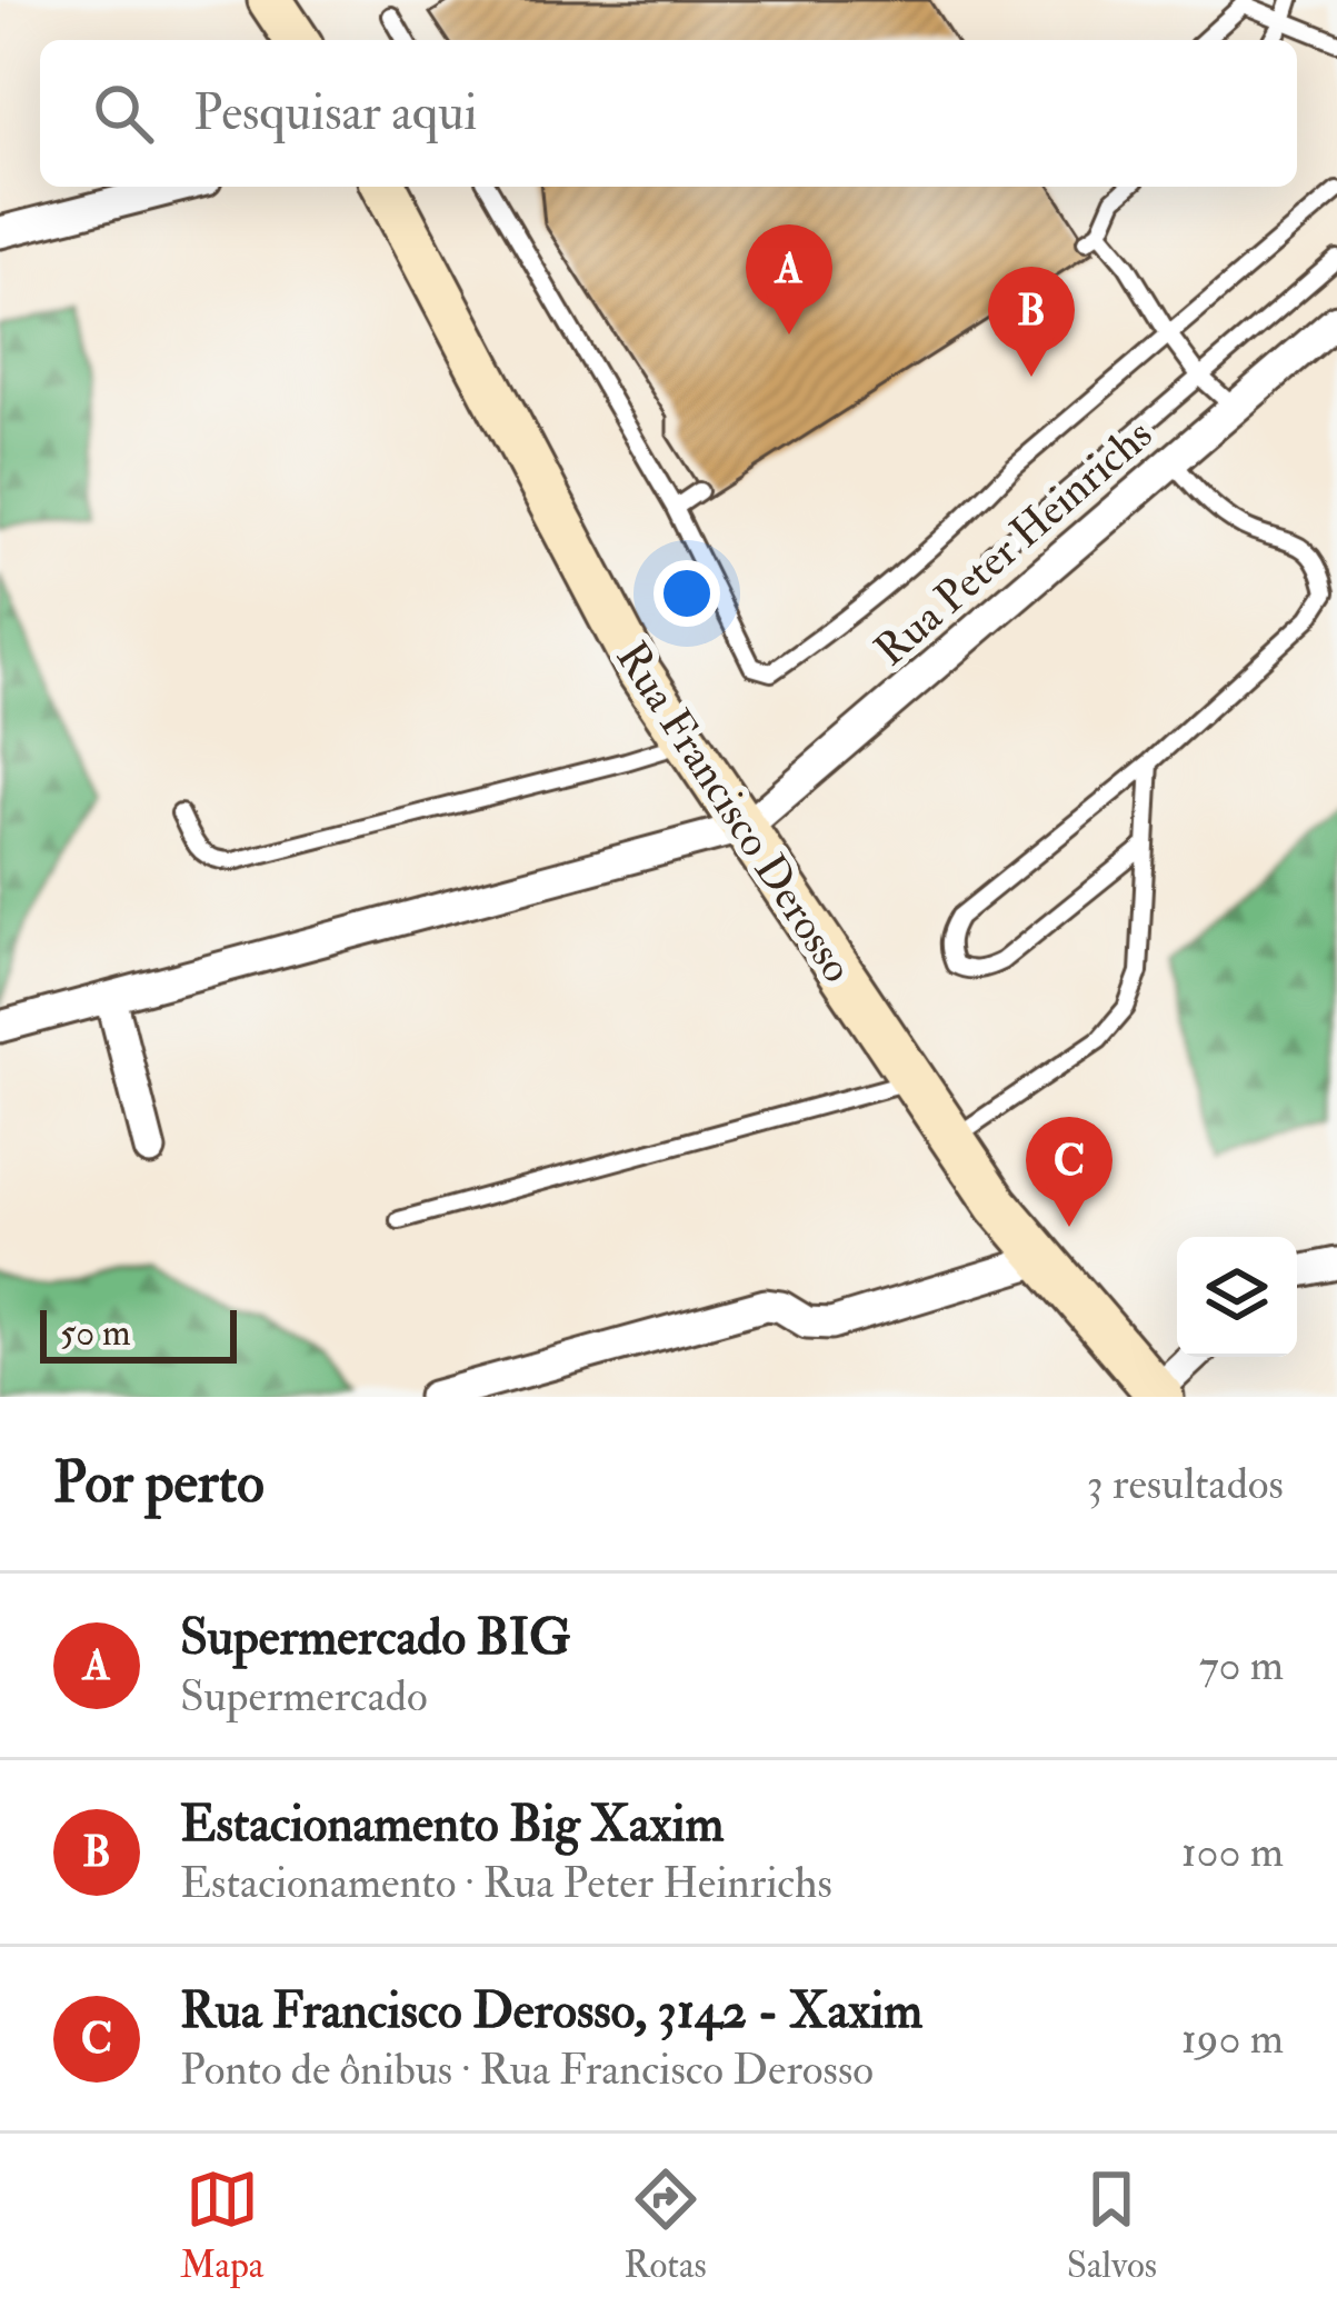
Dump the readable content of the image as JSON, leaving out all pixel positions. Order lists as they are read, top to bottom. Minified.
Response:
{"streets":{"main road":["Rua Francisco Derosso"],"street":["Rua Peter Heinrichs"]},"crossings":[["Rua Peter Heinrichs","Rua Francisco Derosso"]],"scale_bar":"50 m","page":{"search":"Pesquisar aqui","pins":["A","B","C"],"scale":"50 m","heading":["Por perto","3 resultados"],"list":[{"mark":"A","name":"Supermercado BIG","note":"Supermercado","value":"70 m"},{"mark":"B","name":"Estacionamento Big Xaxim","note":"Estacionamento · Rua Peter Heinrichs","value":"100 m"},{"mark":"C","name":"Rua Francisco Derosso, 3142 - Xaxim","note":"Ponto de ônibus · Rua Francisco Derosso","value":"190 m"}],"nav":["Mapa","Rotas","Salvos"]}}
